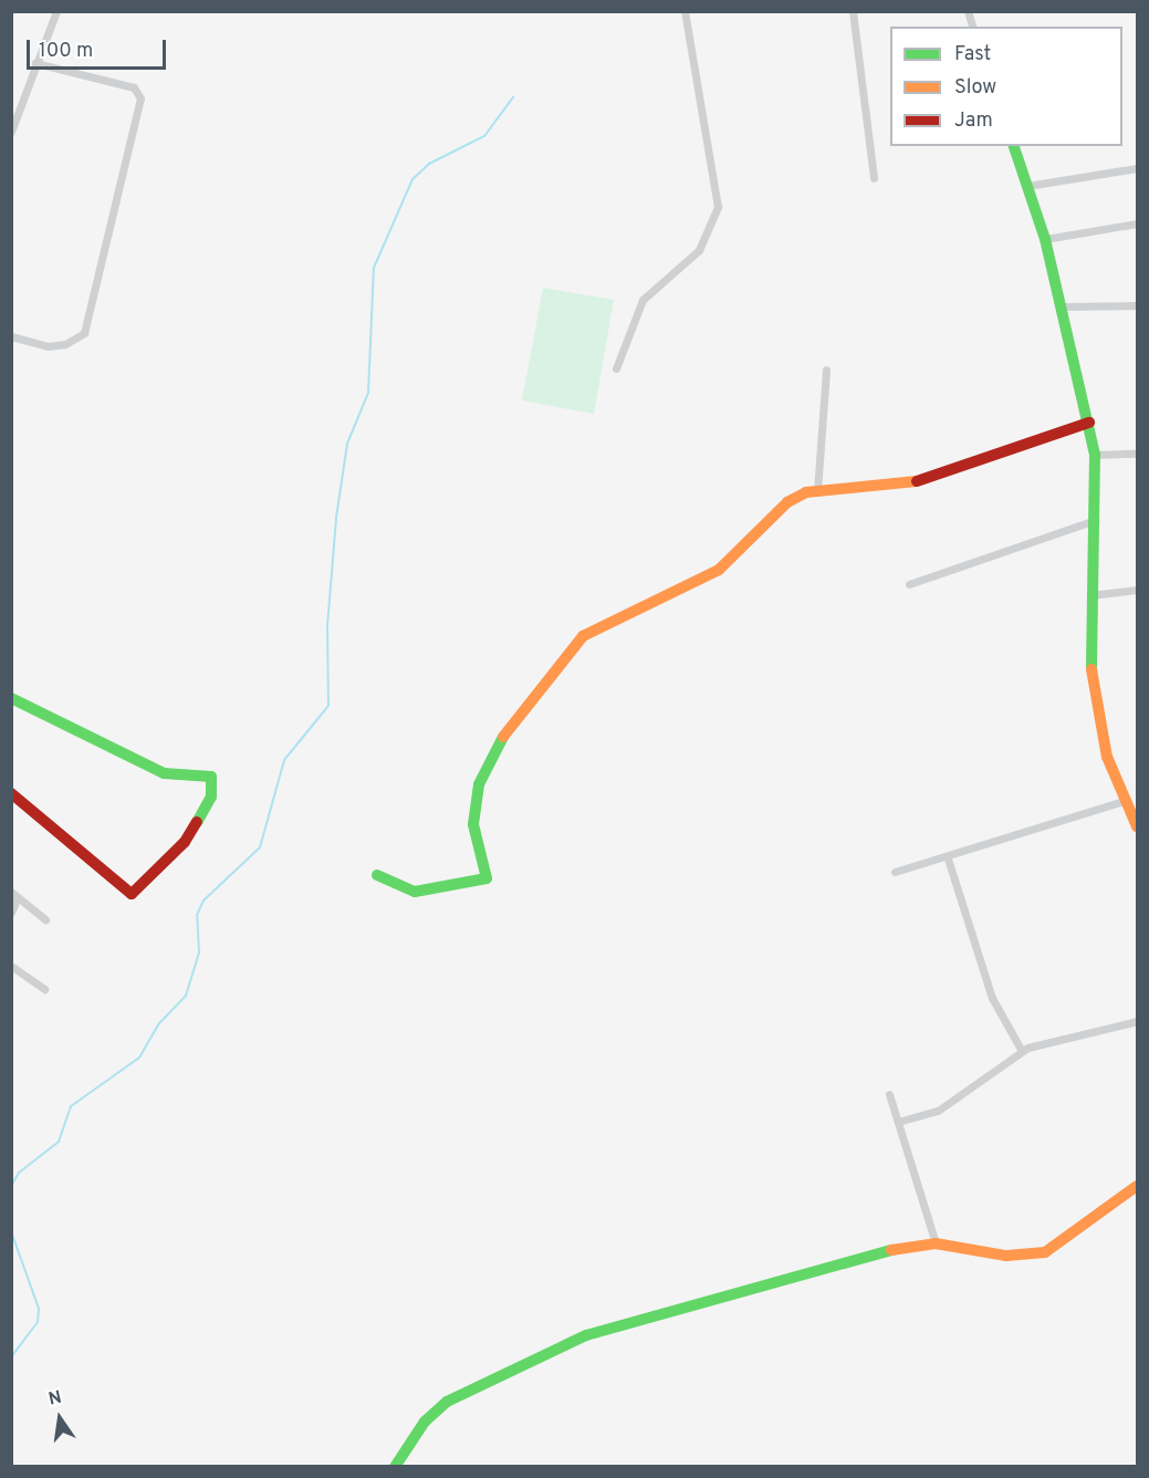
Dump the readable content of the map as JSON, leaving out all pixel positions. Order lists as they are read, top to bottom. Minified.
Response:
{"legend":["Fast","Slow","Jam"],"scale_bar":"100 m","north":"top"}
